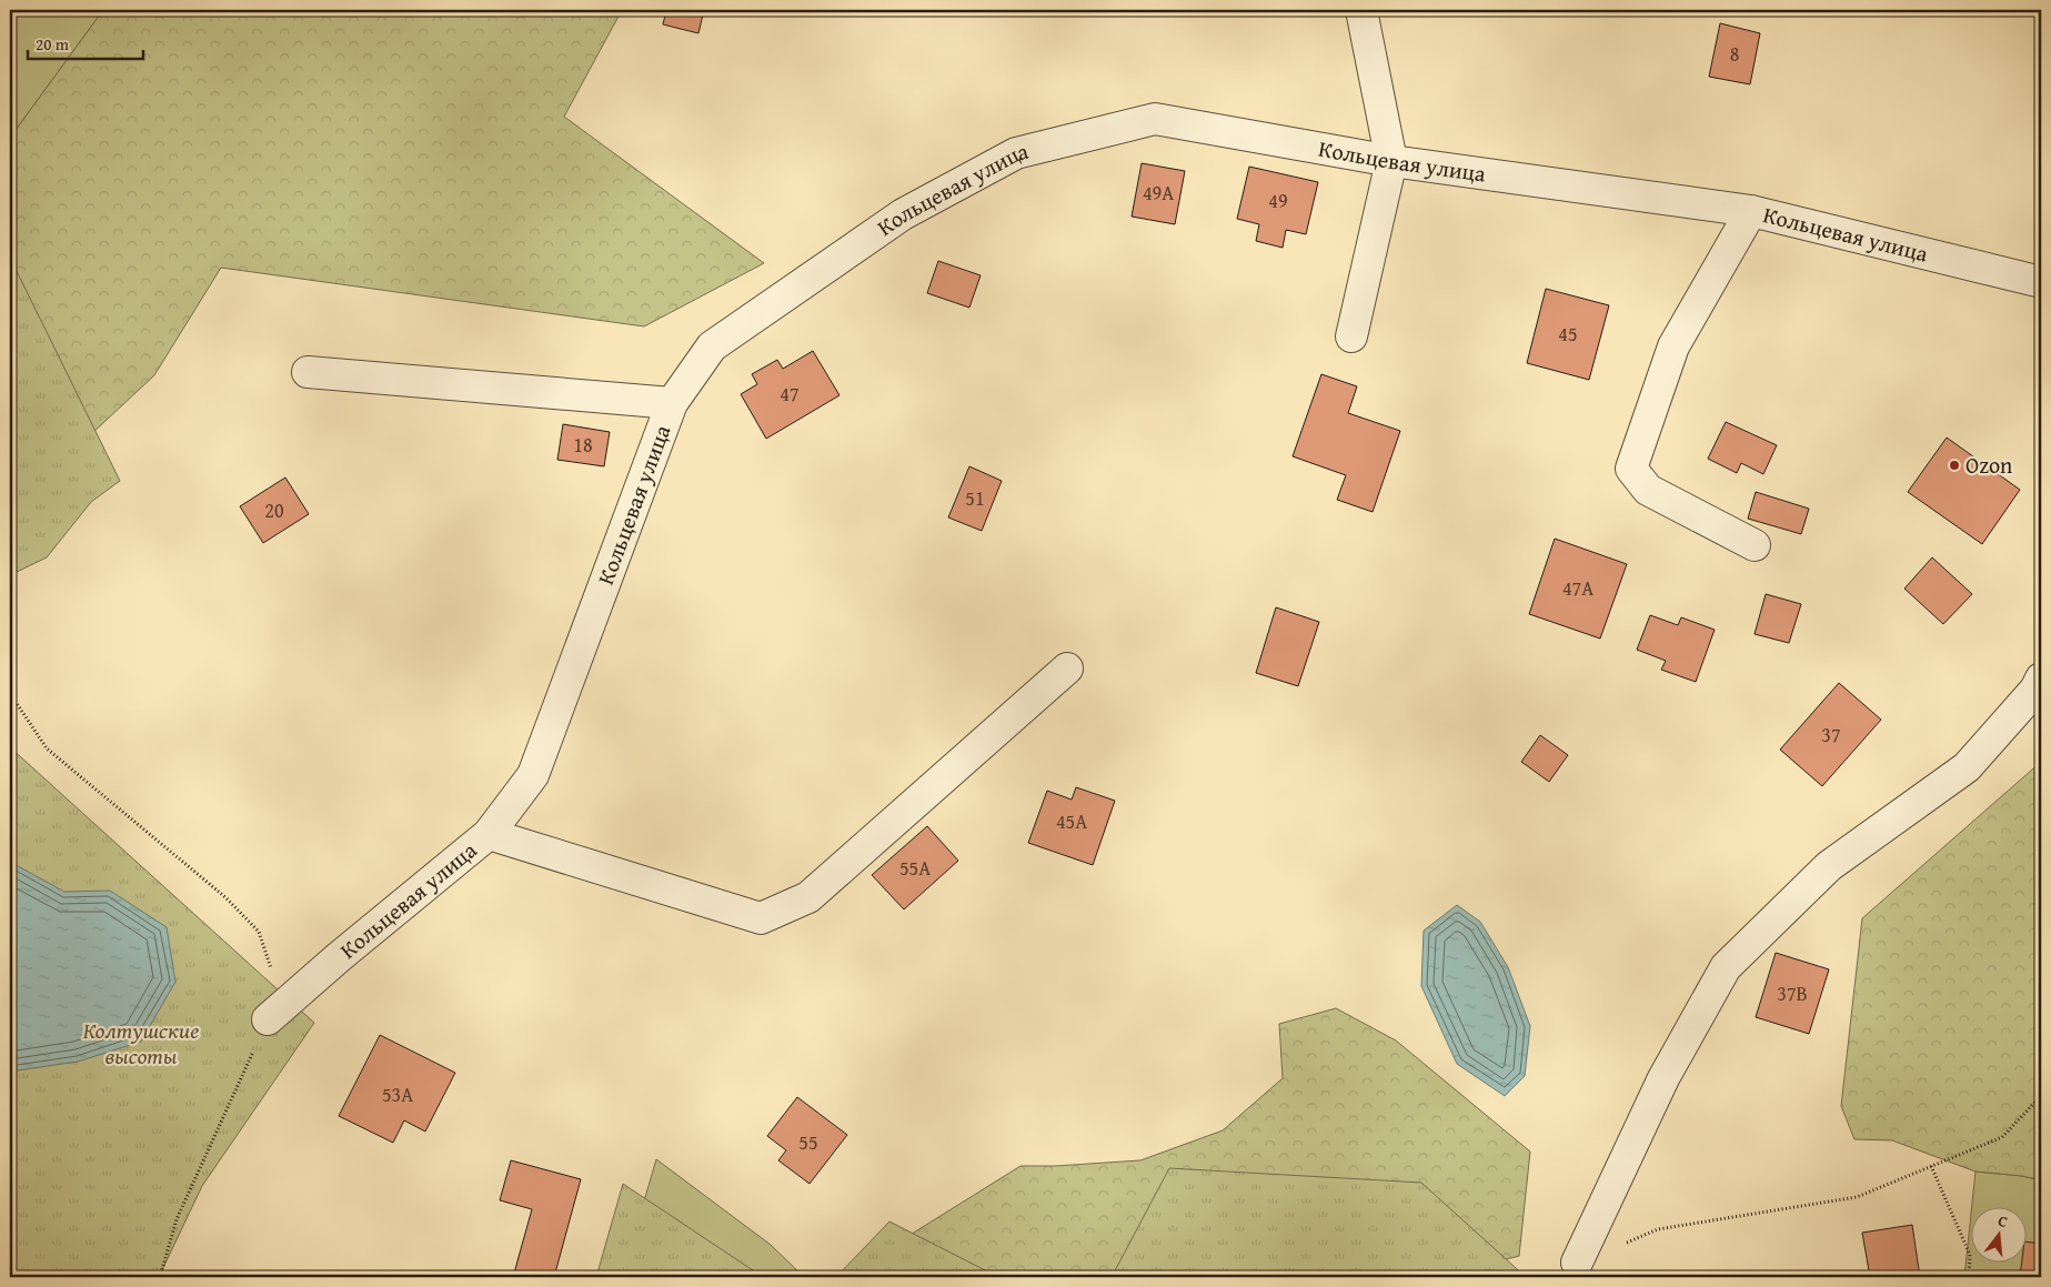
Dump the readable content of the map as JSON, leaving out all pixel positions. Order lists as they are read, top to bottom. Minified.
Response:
{"streets":{"street":["Кольцевая улица"]},"parks":["Колтушские высоты"],"places":["Ozon"],"house_numbers":["8","49А","49","45","47","18","51","20","47А","37","45А","55А","37В","53А","55"],"scale_bar":"20 m","north":"top"}
